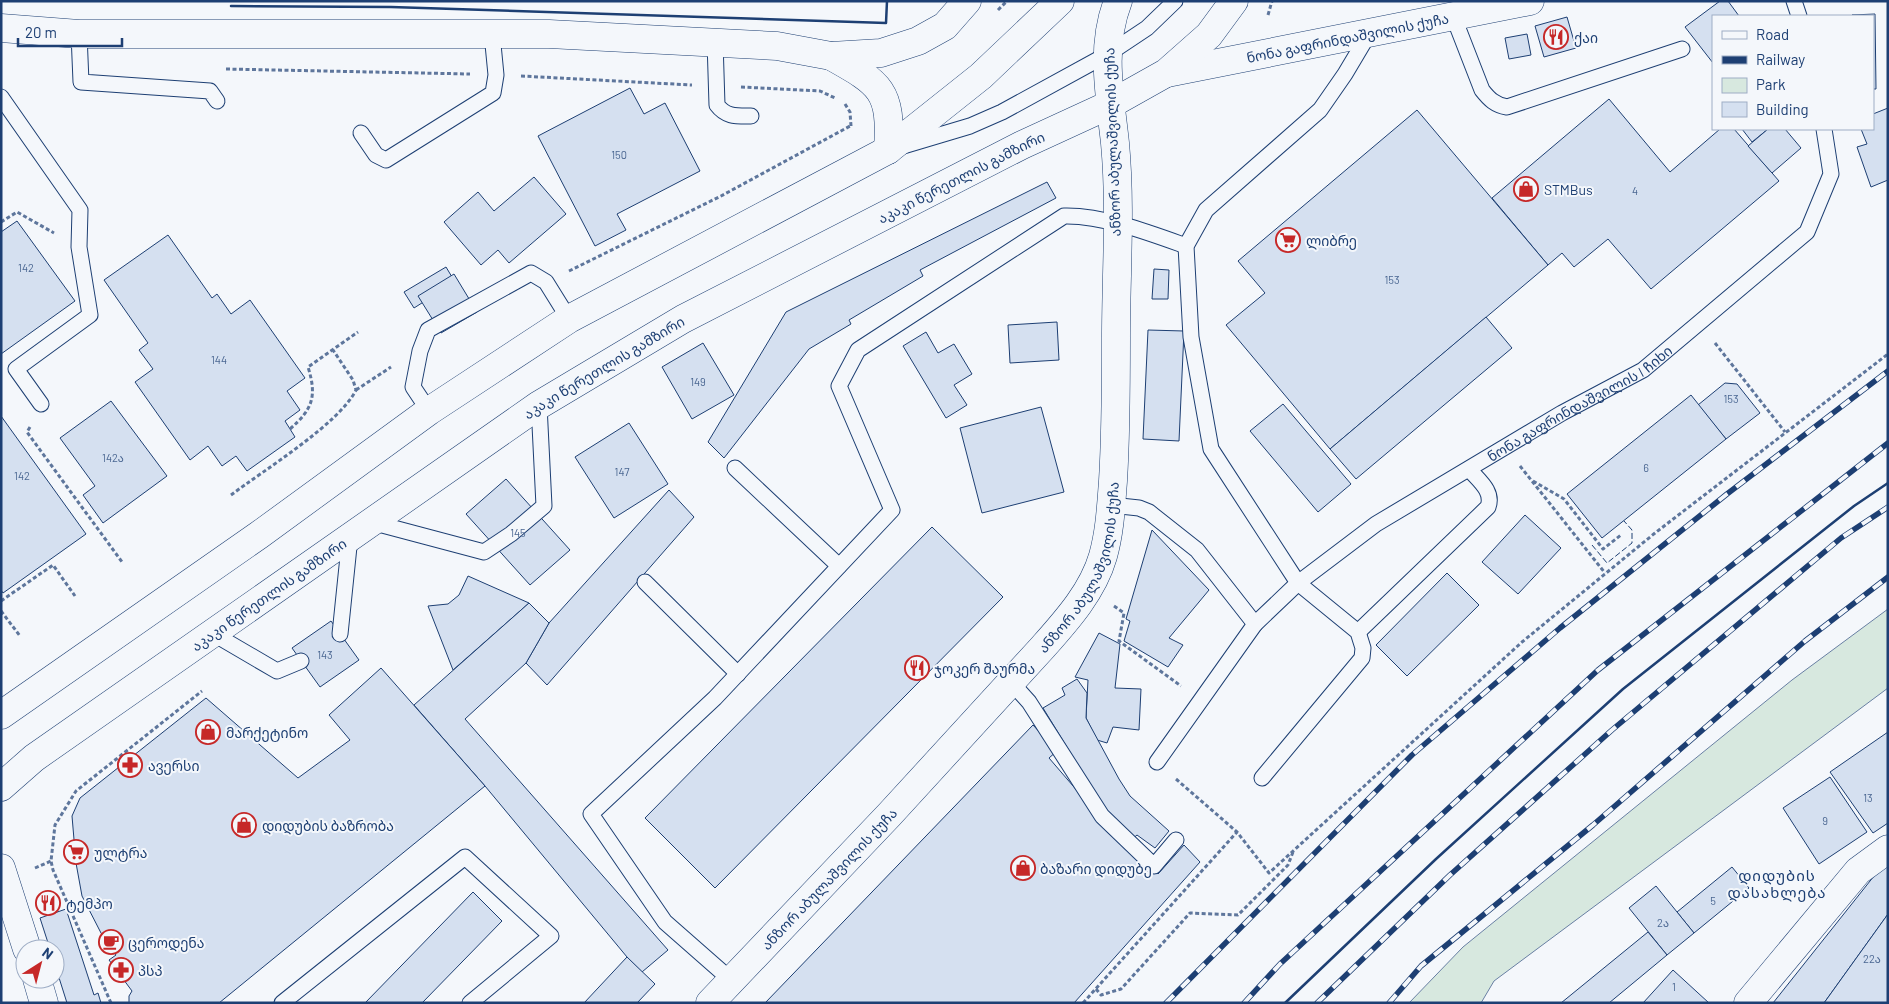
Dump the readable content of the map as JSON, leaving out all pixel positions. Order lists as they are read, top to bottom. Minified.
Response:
{"streets":{"main road":["ნონა გაფრინდაშვილის ქუჩა","ანზორ აბულაშვილის ქუჩა","აკაკი წერეთლის გამზირი"],"lane":["ნონა გაფრინდაშვილის I ჩიხი"]},"crossings":[["ნონა გაფრინდაშვილის ქუჩა","აკაკი წერეთლის გამზირი"],["ანზორ აბულაშვილის ქუჩა","აკაკი წერეთლის გამზირი"]],"districts":["დიდუბის დასახლება"],"places":{"restaurant":["ქაი","ჯოკერ შაურმა","ტემპო"],"shop":["STMBus","მარქეტინო","დიდუბის ბაზრობა","ბაზარი დიდუბე"],"supermarket":["ლიბრე","ულტრა"],"pharmacy":["ავერსი","პსპ"],"cafe":["ცეროდენა"]},"house_numbers":["150","4","142","153","144","149","153","142ა","6","147","142","145","143","13","9","5","2ა","22ა","1"],"legend":["Road","Railway","Park","Building"],"scale_bar":"20 m","north":"top right"}
